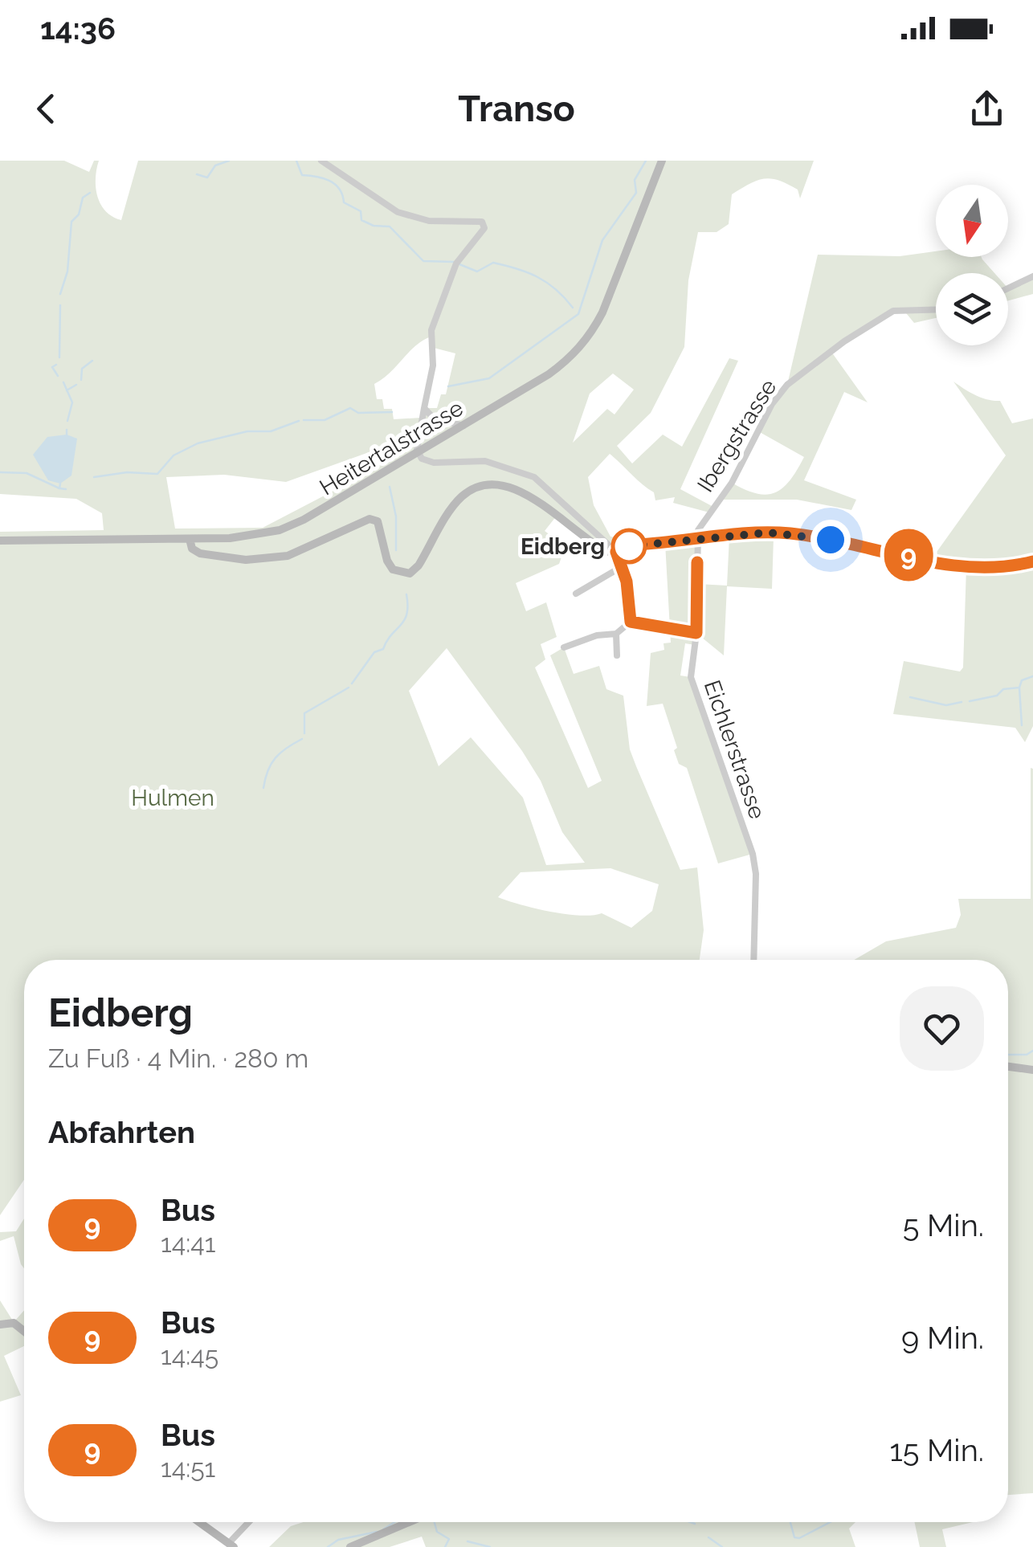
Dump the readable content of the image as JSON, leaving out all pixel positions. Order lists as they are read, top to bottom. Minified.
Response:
{"streets":{"street":["Ibergstrasse","Heitertalstrasse","Eichlerstrasse"]},"crossings":[["Ibergstrasse","Eichlerstrasse"]],"parks":["Hulmen"],"places":["Eidberg"],"lines":["bus line 9"],"north":"bottom","page":{"status":"14:36","header":"Transo","on_map":"9","heading":[["Eidberg","Zu Fuß · 4 Min. · 280 m"],"Abfahrten"],"list":[{"mark":"9","name":"Bus","note":"14:41","value":"5 Min."},{"mark":"9","name":"Bus","note":"14:45","value":"9 Min."},{"mark":"9","name":"Bus","note":"14:51","value":"15 Min."}]}}
